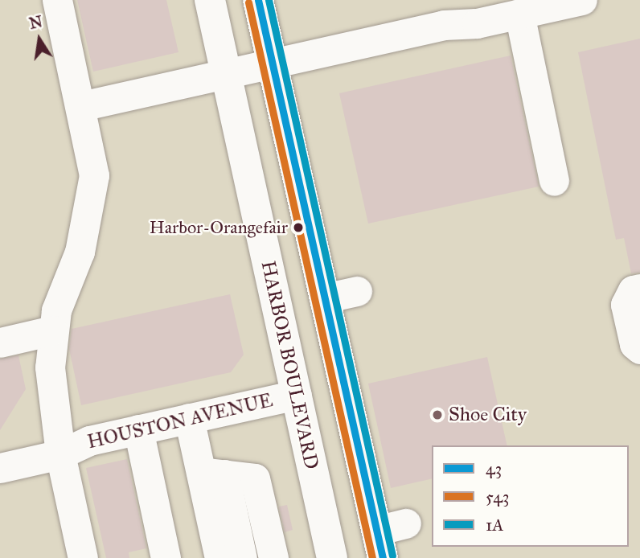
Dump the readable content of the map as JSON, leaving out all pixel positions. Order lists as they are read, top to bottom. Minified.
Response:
{"streets":{"main road":["HARBOR BOULEVARD"],"street":["HOUSTON AVENUE"]},"crossings":[["HARBOR BOULEVARD","HOUSTON AVENUE"]],"places":["Harbor-Orangefair","Shoe City"],"lines":["transit line 43","transit line 1A","transit line 543"],"legend":["43","543","1A"],"north":"top"}
